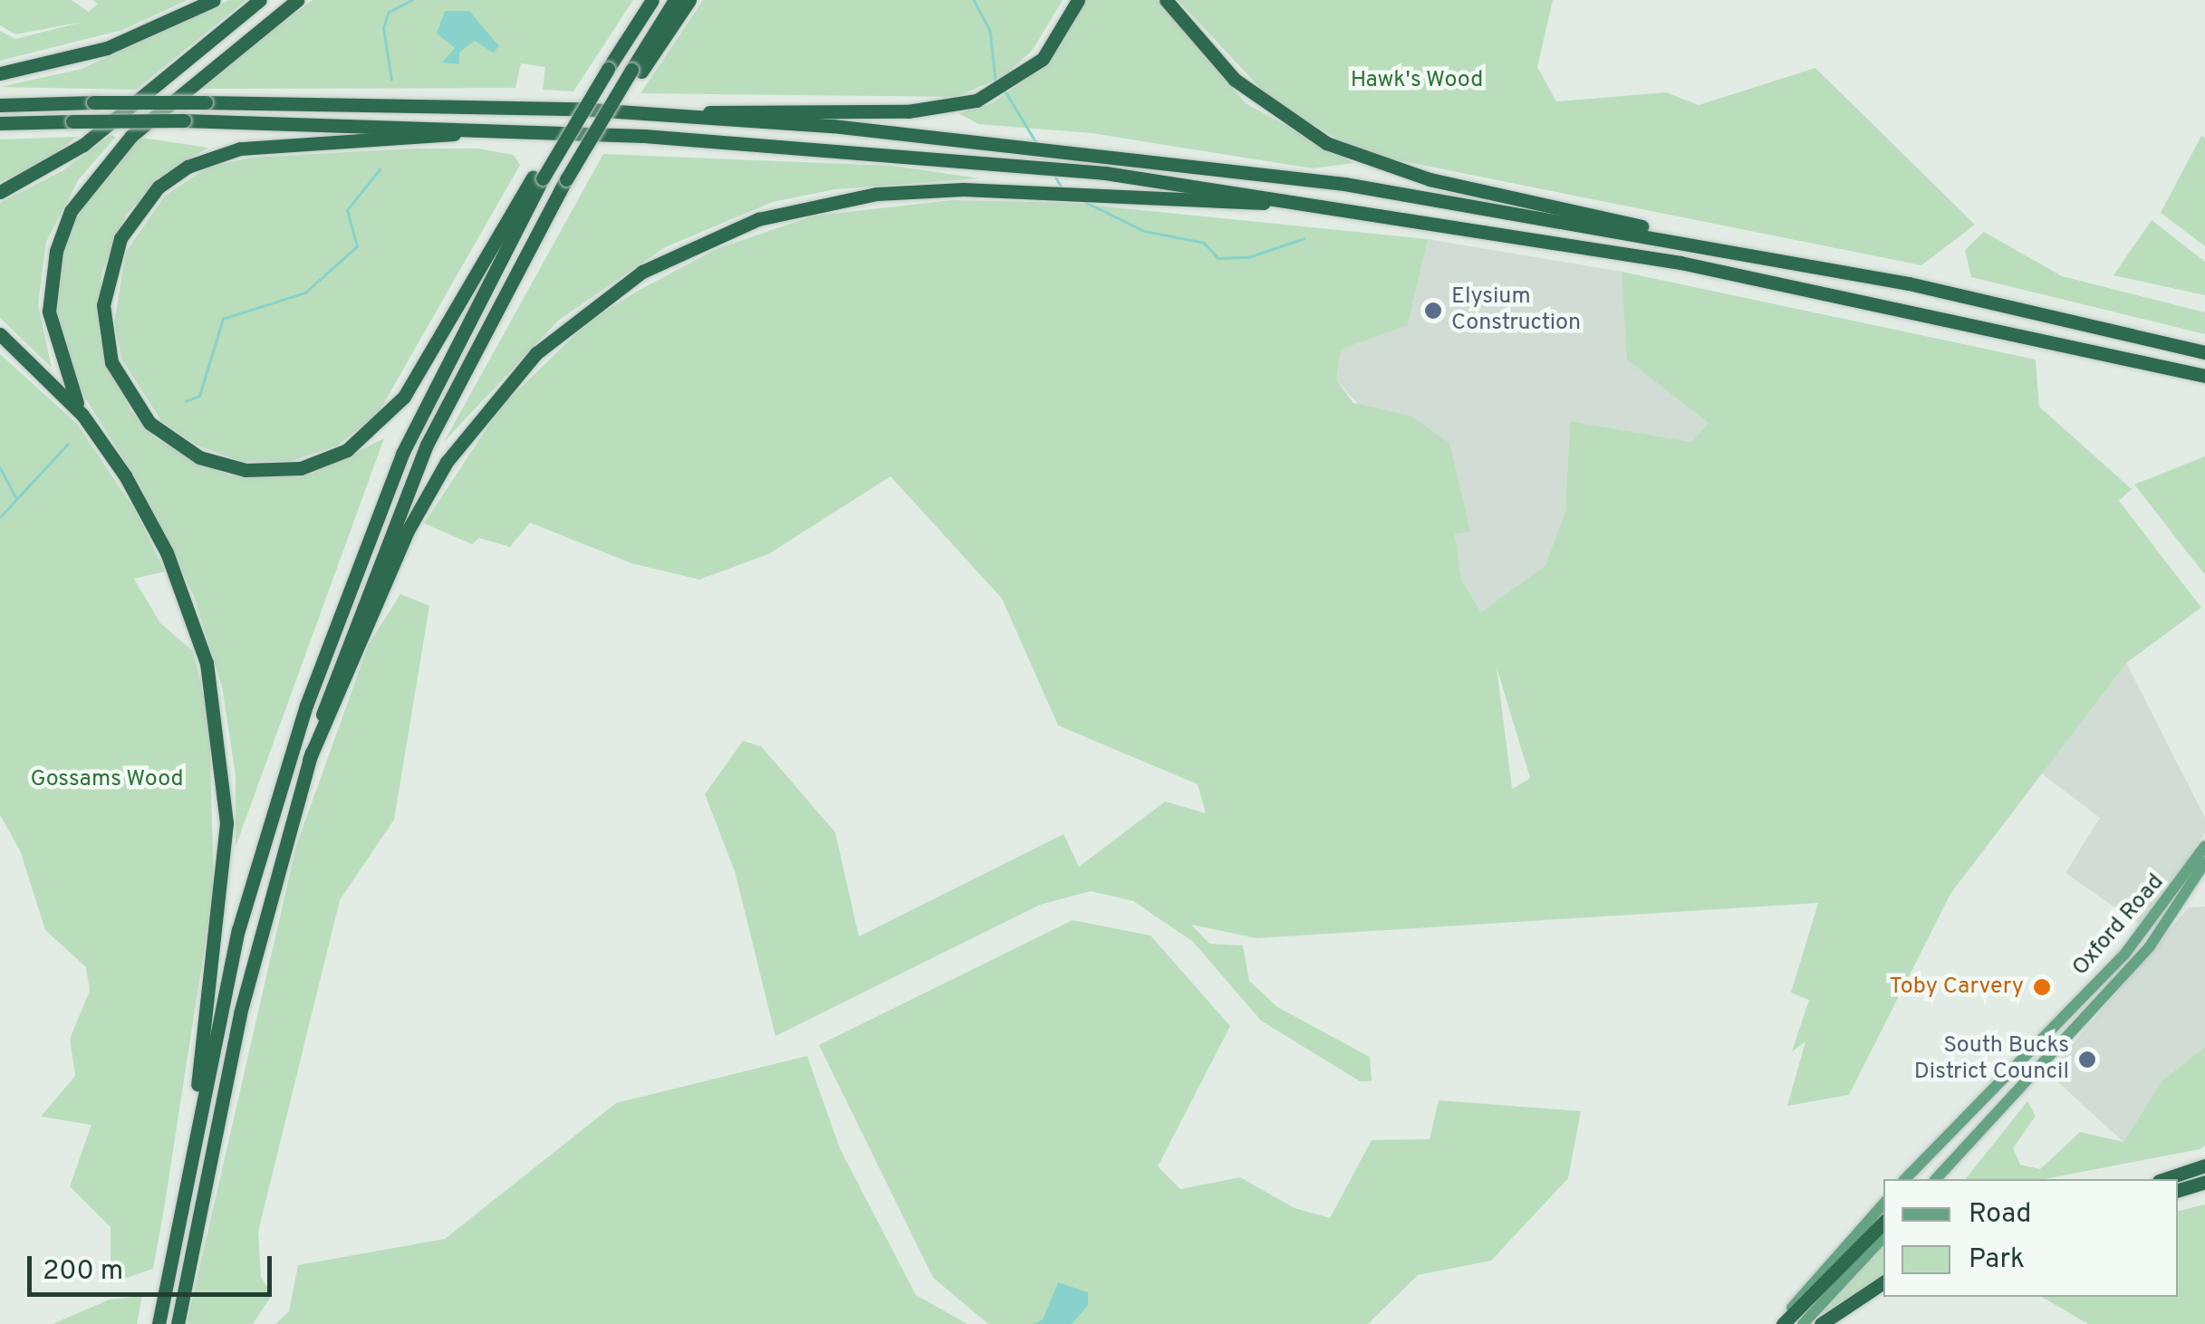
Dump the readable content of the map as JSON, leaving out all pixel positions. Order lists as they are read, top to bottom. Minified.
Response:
{"streets":{"main road":["Oxford Road"]},"parks":["Hawk's Wood","Gossams Wood"],"places":["Elysium Construction","Toby Carvery","South Bucks District Council"],"legend":["Road","Park"],"scale_bar":"200 m"}
